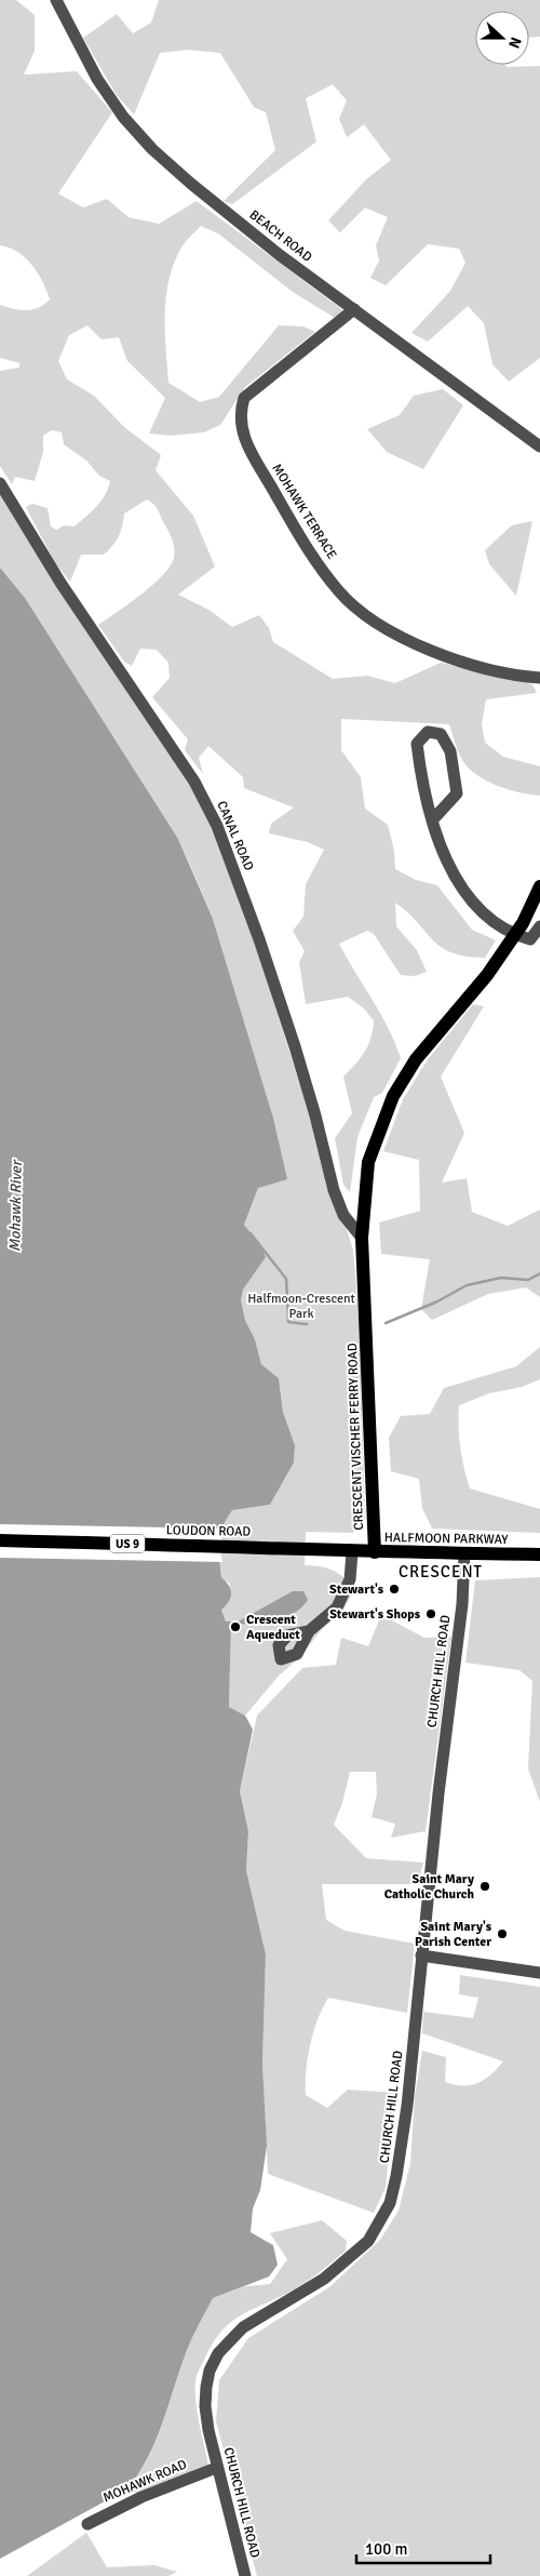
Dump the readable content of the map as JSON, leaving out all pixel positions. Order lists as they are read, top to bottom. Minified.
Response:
{"streets":{"main road":["CRESCENT VISCHER FERRY ROAD","LOUDON ROAD","HALFMOON PARKWAY","US 9"],"street":["BEACH ROAD","MOHAWK TERRACE","CANAL ROAD","CHURCH HILL ROAD","MOHAWK ROAD"]},"crossings":[["BEACH ROAD","MOHAWK TERRACE"],["CANAL ROAD","CRESCENT VISCHER FERRY ROAD"],["CRESCENT VISCHER FERRY ROAD","HALFMOON PARKWAY"],["LOUDON ROAD","HALFMOON PARKWAY"],["HALFMOON PARKWAY","CHURCH HILL ROAD"],["CHURCH HILL ROAD","MOHAWK ROAD"]],"districts":["CRESCENT"],"water":["Mohawk River"],"parks":["Halfmoon-Crescent Park"],"places":["Stewart's","Stewart's Shops","Crescent Aqueduct","Saint Mary Catholic Church","Saint Mary's Parish Center"],"scale_bar":"100 m","north":"right"}
